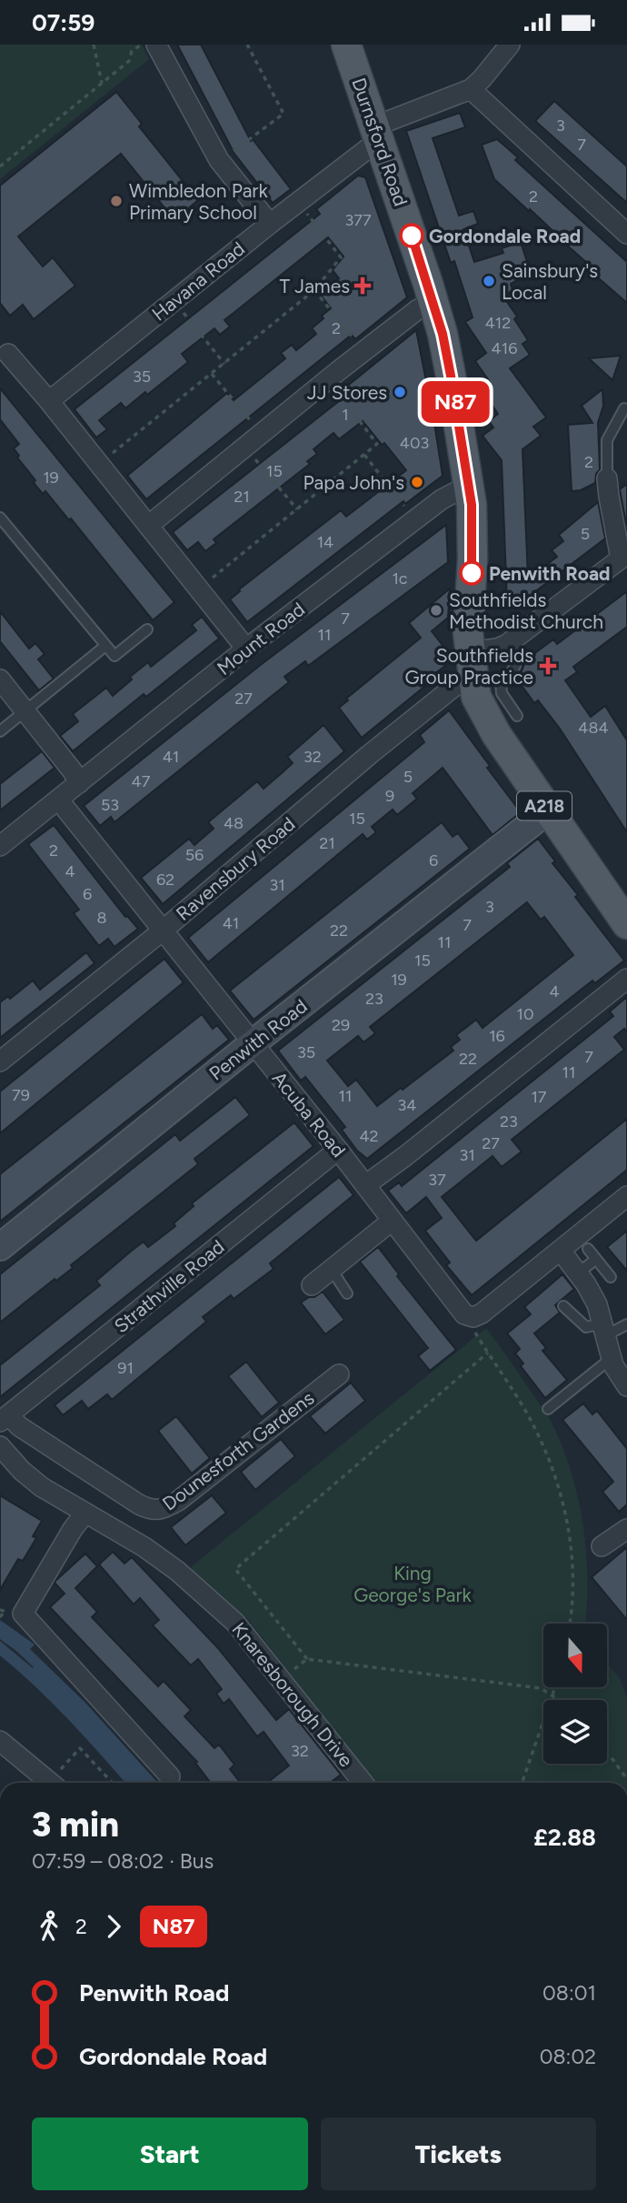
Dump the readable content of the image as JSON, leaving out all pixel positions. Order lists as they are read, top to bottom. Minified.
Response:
{"streets":{"main road":["Durnsford Road","A218"],"street":["Havana Road","Mount Road","Ravensbury Road","Penwith Road","Acuba Road","Strathville Road","Dounesforth Gardens","Knaresborough Drive"]},"crossings":[["Durnsford Road","Havana Road"],["Durnsford Road","Mount Road"],["Durnsford Road","A218"],["Mount Road","Acuba Road"],["A218","Ravensbury Road"],["A218","Penwith Road"],["Ravensbury Road","Acuba Road"],["Penwith Road","Acuba Road"],["Acuba Road","Strathville Road"],["Strathville Road","Dounesforth Gardens"]],"parks":["King George's Park"],"places":{"other":["Wimbledon Park Primary School","Gordondale Road","Sainsbury's Local","JJ Stores","Papa John's","Penwith Road","Southfields Methodist Church"],"health":["T James","Southfields Group Practice"]},"lines":["bus line N87"],"house_numbers":["3","7","2","377","412","2","416","35","1","403","2","15","19","21","5","14","1c","7","11","27","484","41","32","5","47","9","53","15","48","21","2","56","6","4","62","31","6","3","8","41","7","22","11","15","19","4","23","10","29","16","35","7","22","11","79","11","17","34","23","42","27","31","37","91","32"],"north":"bottom","page":{"status":"07:59","on_map":"N87","heading":["3 min","07:59 – 08:02 · Bus","£2.88"],"legs":["2","N87"],"list":[{"name":"Penwith Road","value":"08:01"},{"name":"Gordondale Road","value":"08:02"}],"buttons":["Start","Tickets"]}}
